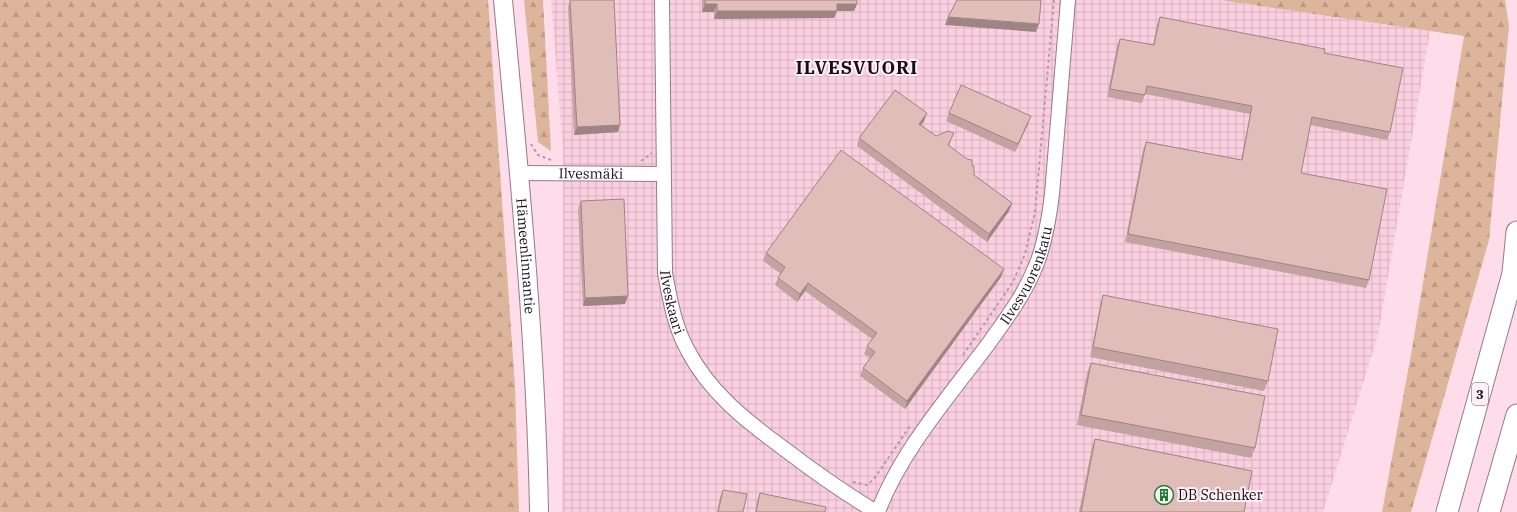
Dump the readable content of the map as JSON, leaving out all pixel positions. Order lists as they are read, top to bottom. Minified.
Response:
{"streets":{"highway":["3"],"main road":["Hämeenlinnantie"],"street":["Ilvesmäki","Ilvesvuorenkatu","Ilveskaari"]},"crossings":[["Ilvesmäki","Hämeenlinnantie"],["Ilvesmäki","Ilveskaari"],["Ilvesvuorenkatu","Ilveskaari"]],"districts":["ILVESVUORI"],"places":{"building":["DB Schenker"]}}
